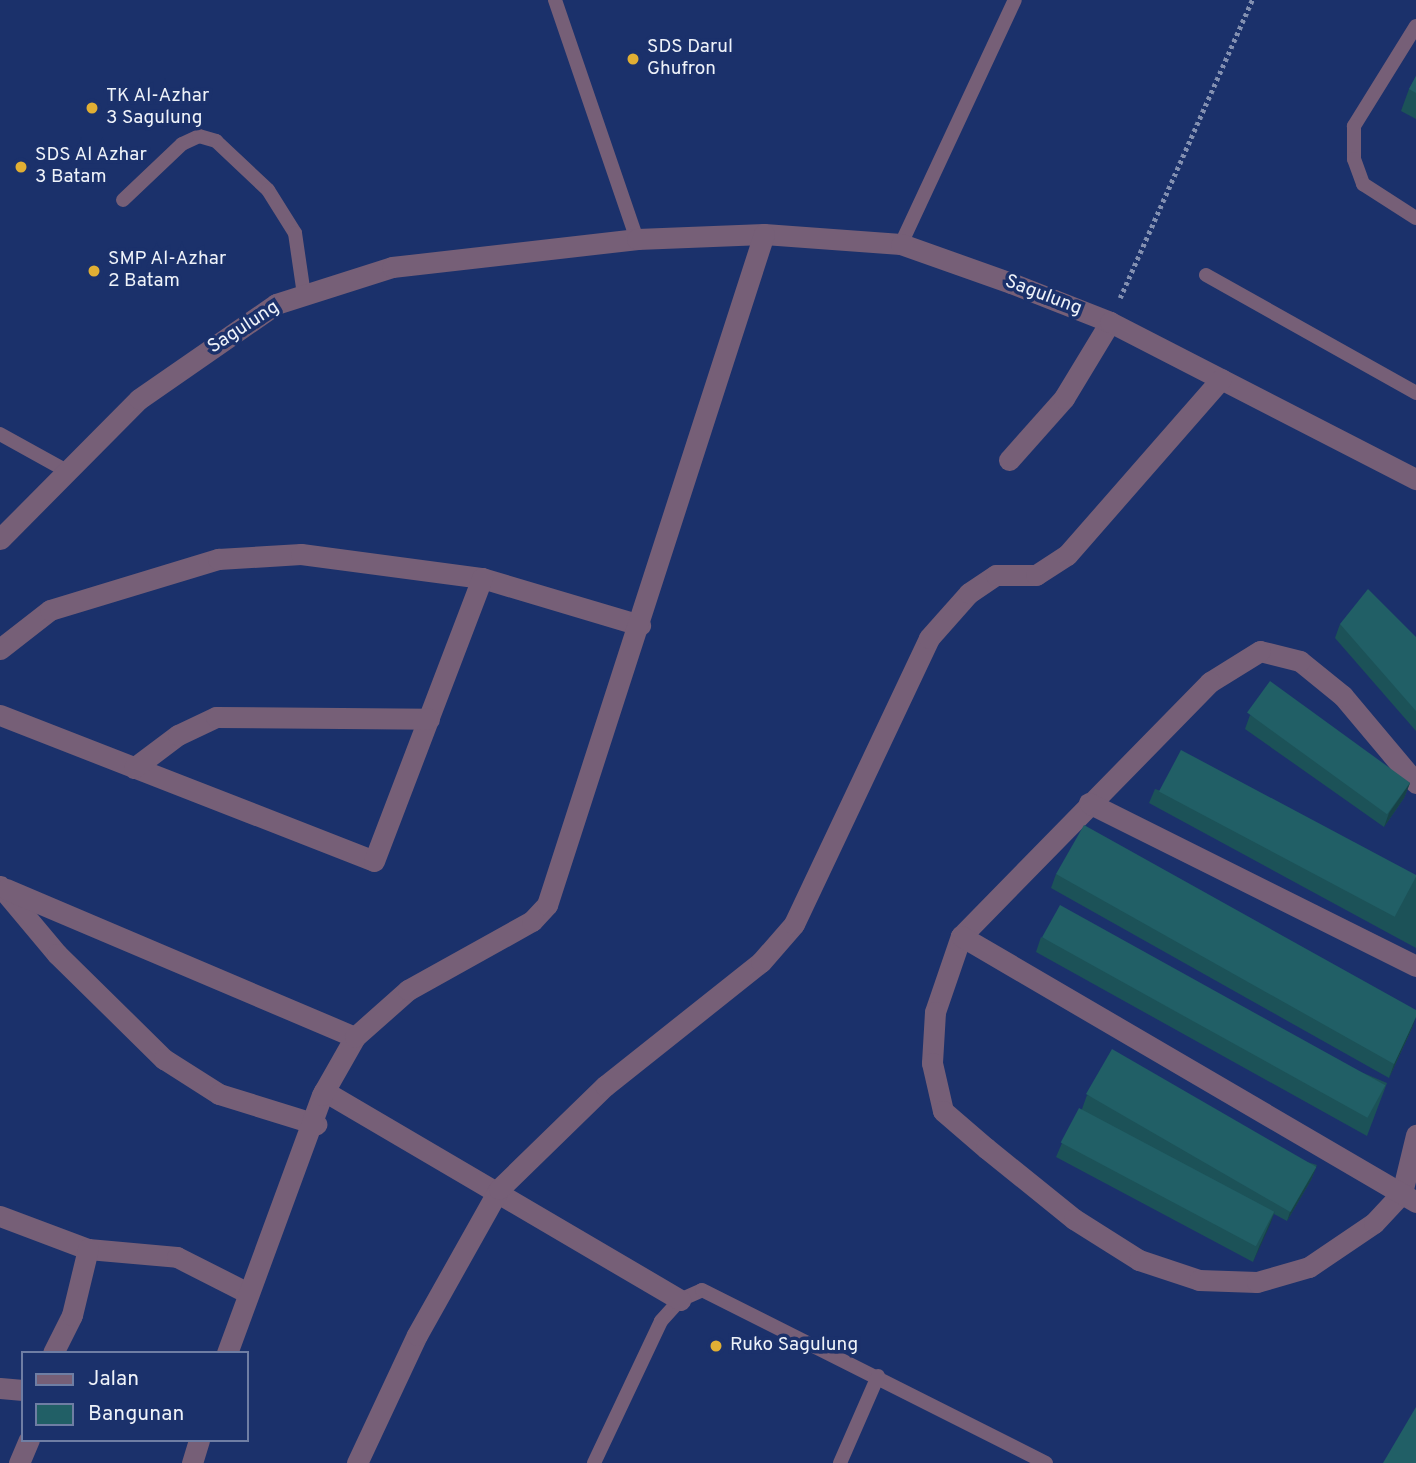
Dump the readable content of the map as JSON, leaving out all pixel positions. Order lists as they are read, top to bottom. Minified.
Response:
{"streets":{"street":["Sagulung"]},"places":["SDS Darul Ghufron","TK Al-Azhar 3 Sagulung","SDS Al Azhar 3 Batam","SMP Al-Azhar 2 Batam","Ruko Sagulung"],"legend":["Jalan","Bangunan"]}
